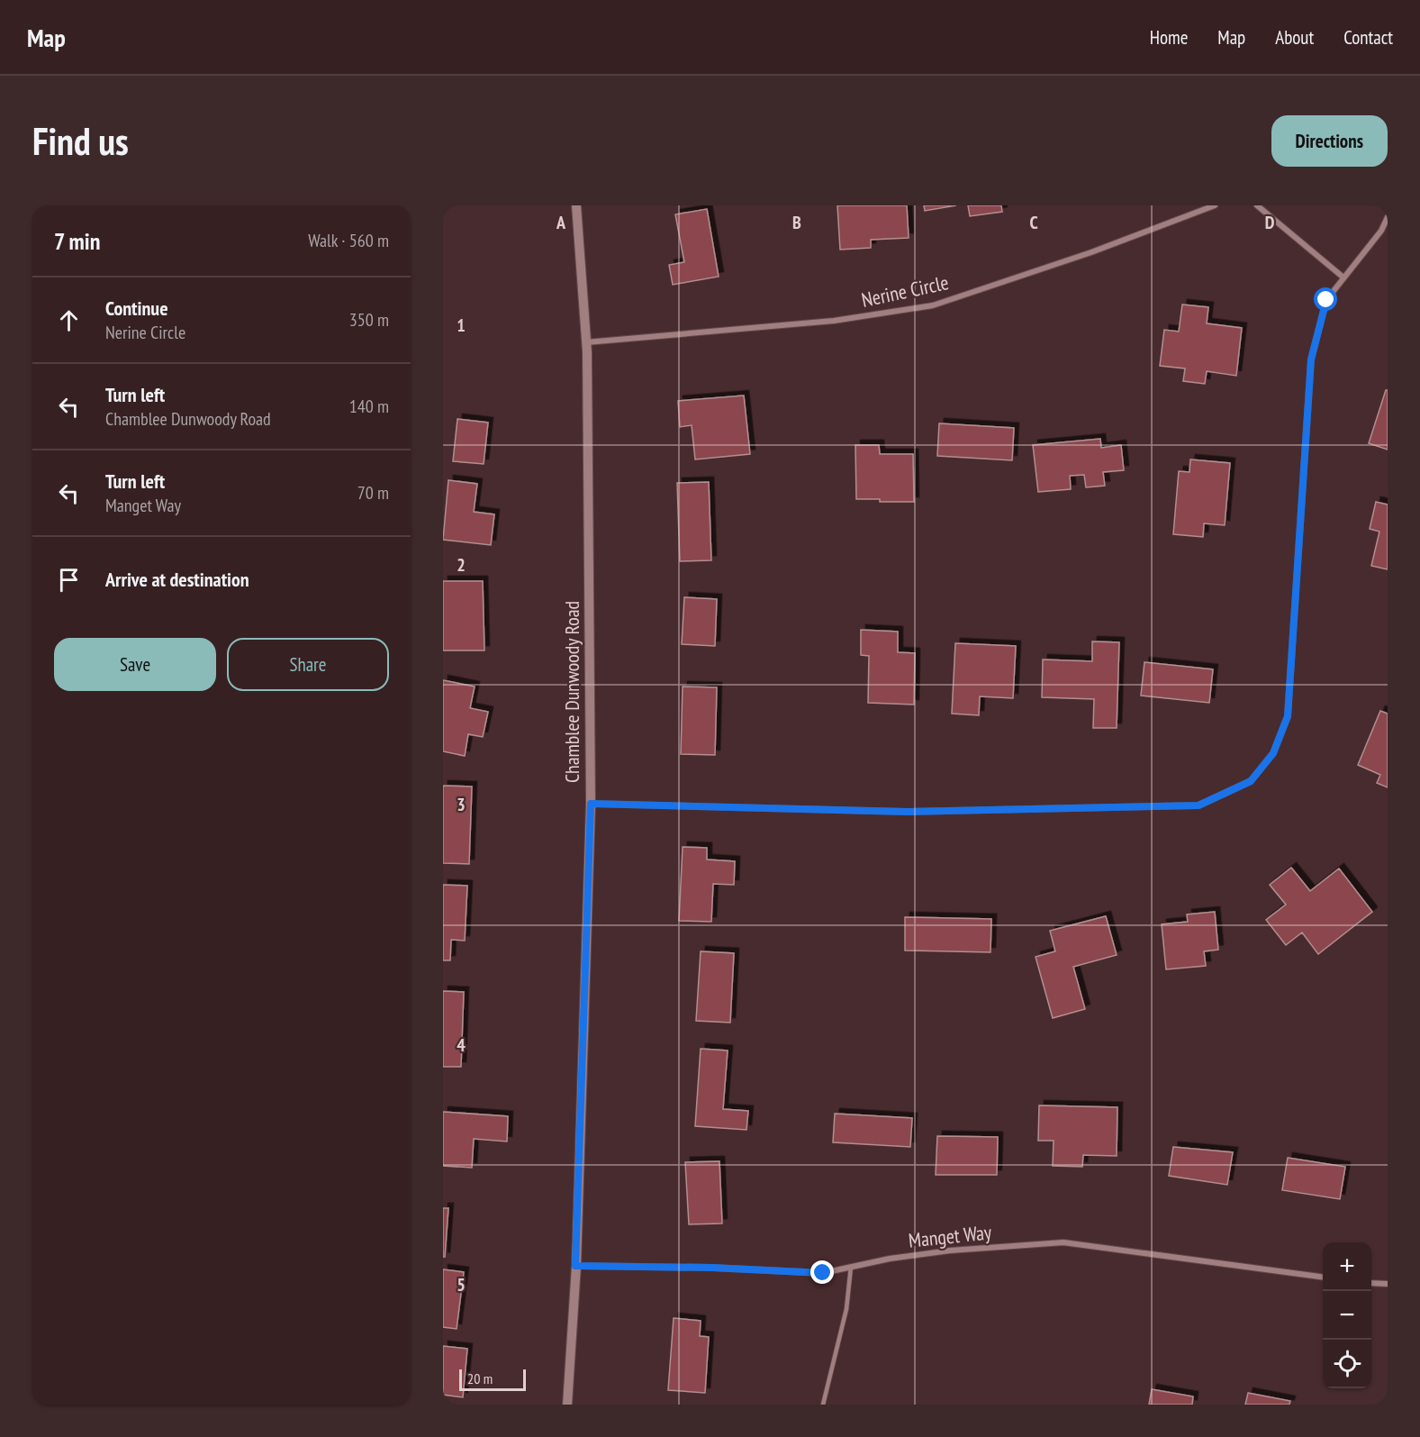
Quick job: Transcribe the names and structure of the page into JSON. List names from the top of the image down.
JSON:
{
  "streets": {
    "street": ["Nerine Circle", "Chamblee Dunwoody Road", "Manget Way"]
  },
  "crossings": [
    ["Nerine Circle", "Chamblee Dunwoody Road"],
    ["Chamblee Dunwoody Road", "Manget Way"]
  ],
  "scale_bar": "20 m",
  "page": {
    "header": "Map",
    "nav": [
      "Home",
      "Map",
      "About",
      "Contact"
    ],
    "buttons": [
      "Directions",
      ["Save", "Share"]
    ],
    "title": "Find us",
    "heading": ["7 min", "Walk · 560 m"],
    "list": [
      ["Continue", "Nerine Circle", "350 m"],
      ["Turn left", "Chamblee Dunwoody Road", "140 m"],
      ["Turn left", "Manget Way", "70 m"],
      "Arrive at destination"
    ],
    "map_buttons": ["+", "−"],
    "scale": "20 m"
  },
  "grid": {
    "columns": [
      "A",
      "B",
      "C",
      "D"
    ],
    "rows": [
      "1",
      "2",
      "3",
      "4",
      "5"
    ]
  }
}
